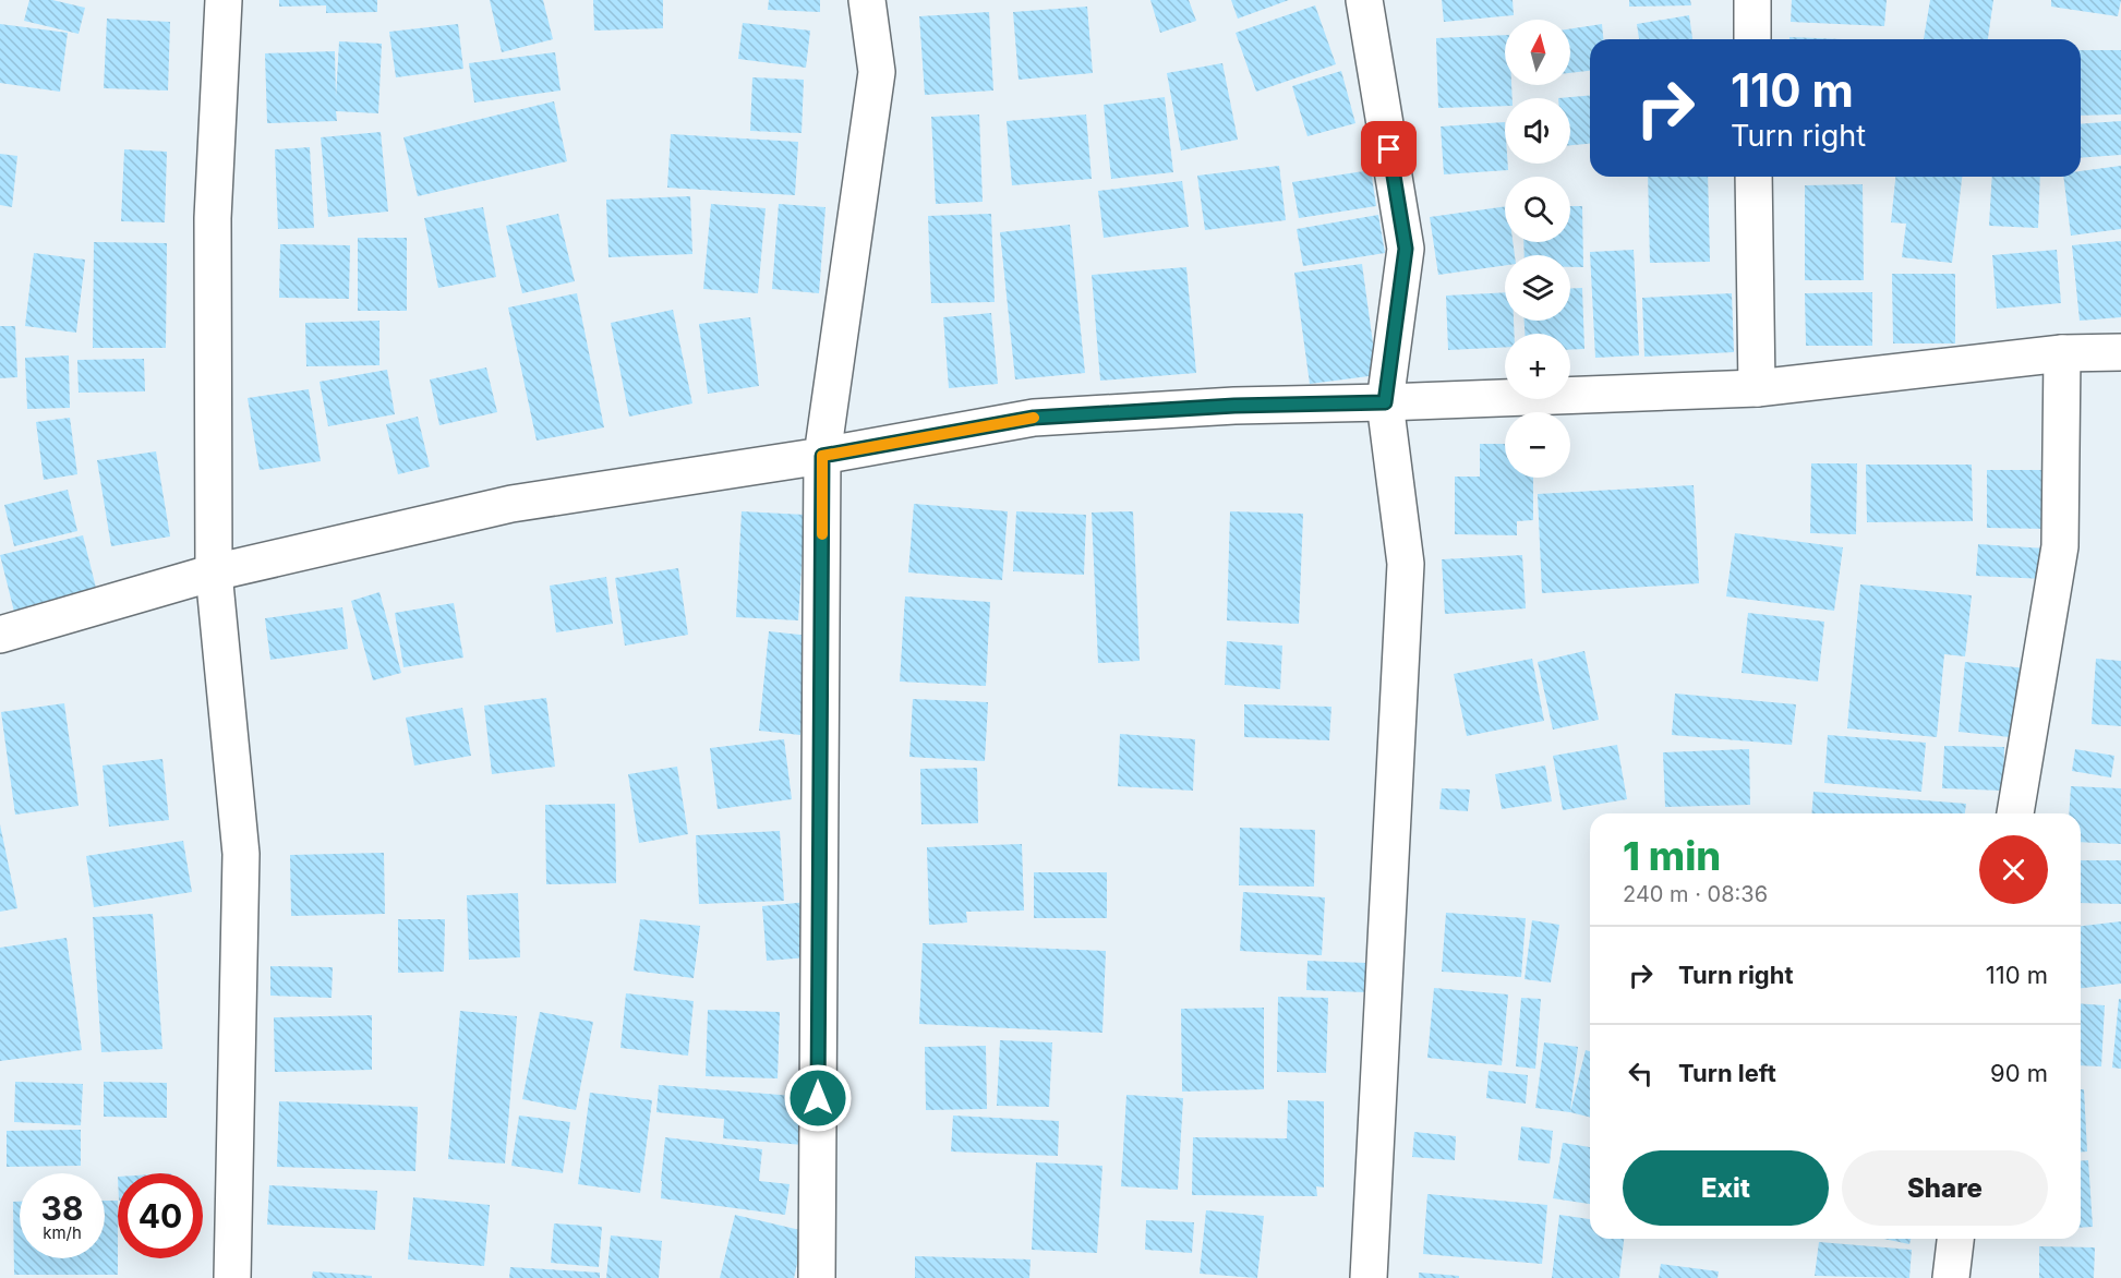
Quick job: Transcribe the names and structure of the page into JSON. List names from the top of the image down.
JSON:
{
  "north": "top",
  "page": {
    "map_buttons": ["+", "−"],
    "turn": ["110 m", "Turn right"],
    "heading": ["1 min", "240 m · 08:36"],
    "list": [
      {
        "name": "Turn right",
        "value": "110 m"
      },
      {
        "name": "Turn left",
        "value": "90 m"
      }
    ],
    "buttons": ["Exit", "Share"],
    "speed": "38 km/h",
    "limit": "40"
  }
}
